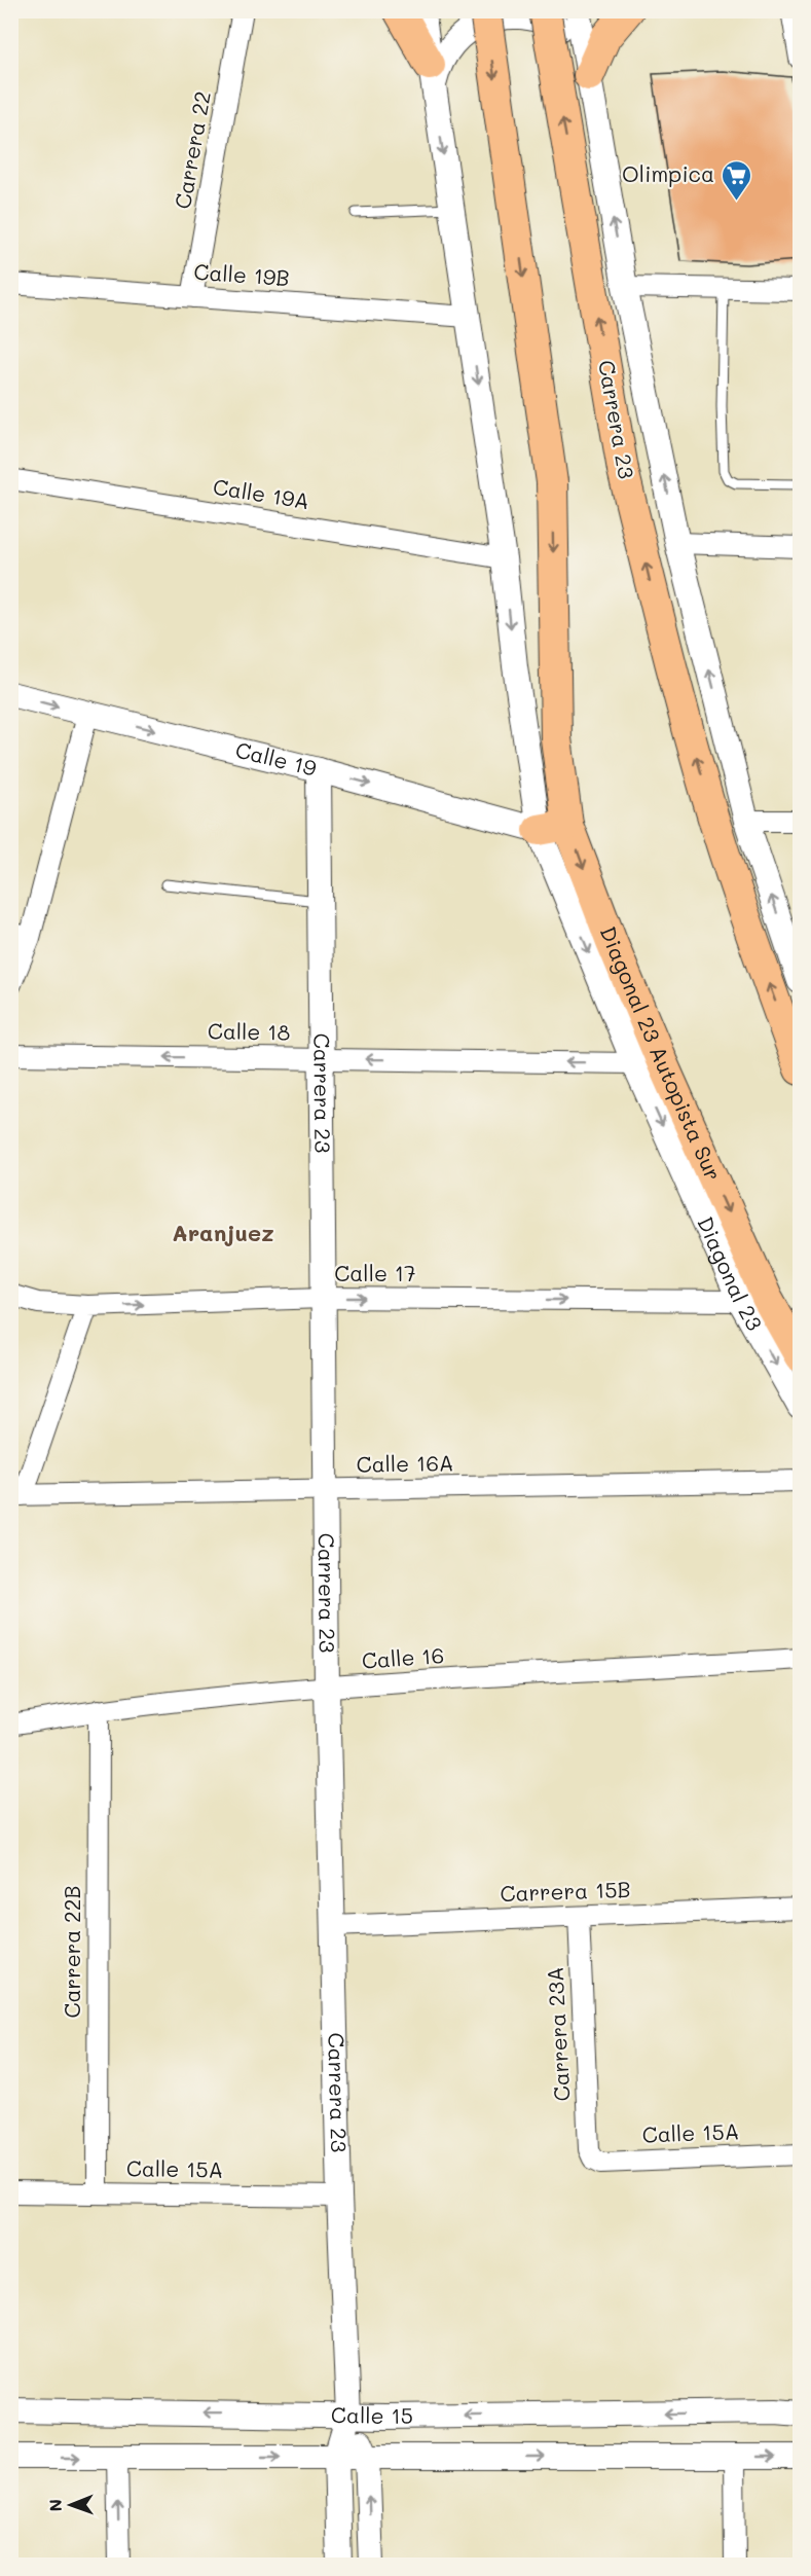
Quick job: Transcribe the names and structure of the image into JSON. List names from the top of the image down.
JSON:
{
  "streets": {
    "main road": ["Carrera 23", "Diagonal 23 Autopista Sur"],
    "street": [
      "Carrera 22",
      "Calle 19B",
      "Calle 19A",
      "Calle 19",
      "Calle 18",
      "Diagonal 23",
      "Calle 17",
      "Calle 16A",
      "Calle 16",
      "Carrera 15B",
      "Carrera 22B",
      "Carrera 23A",
      "Calle 15A",
      "Calle 15"
    ]
  },
  "crossings": [
    ["Carrera 22", "Calle 19B"],
    ["Carrera 23", "Calle 19"],
    ["Carrera 23", "Calle 18"],
    ["Carrera 23", "Calle 17"],
    ["Carrera 23", "Calle 16A"],
    ["Carrera 23", "Calle 16"],
    ["Carrera 23", "Carrera 15B"],
    ["Carrera 23", "Calle 15A"],
    ["Carrera 23", "Calle 15"],
    ["Calle 19", "Diagonal 23 Autopista Sur"],
    ["Calle 19", "Diagonal 23"],
    ["Calle 18", "Diagonal 23"],
    ["Diagonal 23 Autopista Sur", "Diagonal 23"],
    ["Diagonal 23", "Calle 17"],
    ["Calle 16", "Carrera 22B"],
    ["Carrera 15B", "Carrera 23A"],
    ["Carrera 22B", "Calle 15A"],
    ["Carrera 23A", "Calle 15A"]
  ],
  "one_way": [
    "Carrera 23",
    "Calle 19",
    "Calle 18",
    "Diagonal 23 Autopista Sur",
    "Diagonal 23",
    "Calle 17"
  ],
  "districts": ["Aranjuez"],
  "places": {
    "supermarket": ["Olimpica"]
  },
  "north": "left"
}
